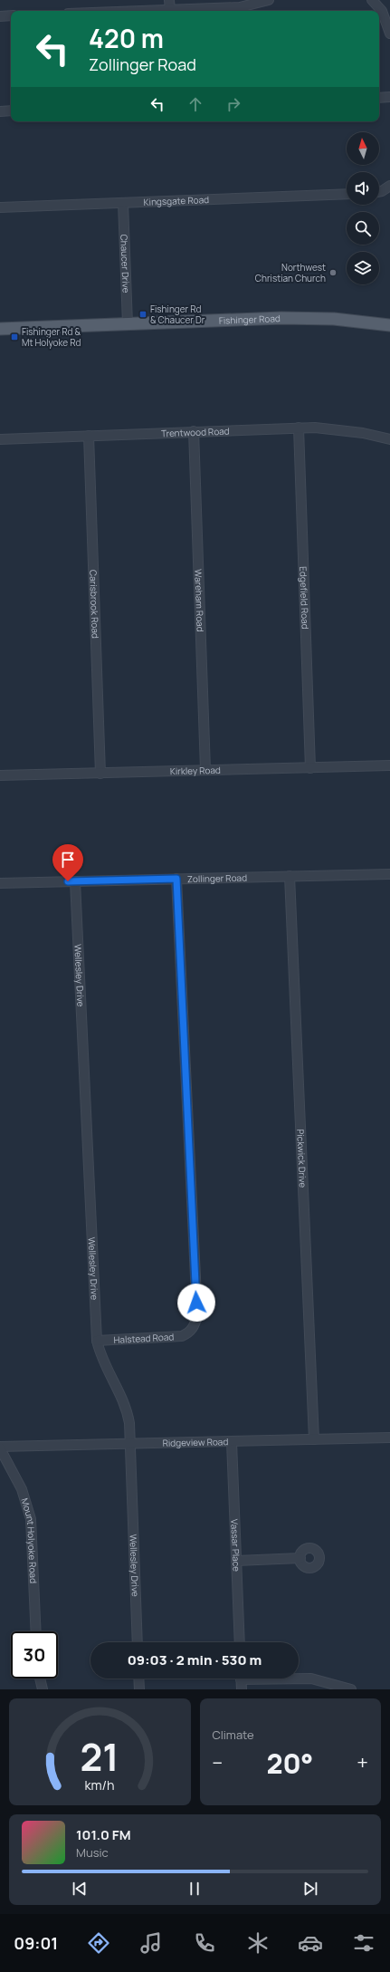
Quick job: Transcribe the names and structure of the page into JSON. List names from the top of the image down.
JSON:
{
  "streets": {
    "main road": ["Fishinger Road"],
    "street": [
      "Kingsgate Road",
      "Chaucer Drive",
      "Trentwood Road",
      "Edgefield Road",
      "Wareham Road",
      "Carisbrook Road",
      "Kirkley Road",
      "Zollinger Road",
      "Wellesley Drive",
      "Pickwick Drive",
      "Halstead Road",
      "Ridgeview Road",
      "Mount Holyoke Road",
      "Vassar Place"
    ]
  },
  "crossings": [
    ["Kingsgate Road", "Chaucer Drive"],
    ["Chaucer Drive", "Fishinger Road"],
    ["Trentwood Road", "Edgefield Road"],
    ["Trentwood Road", "Wareham Road"],
    ["Trentwood Road", "Carisbrook Road"],
    ["Edgefield Road", "Kirkley Road"],
    ["Wareham Road", "Kirkley Road"],
    ["Carisbrook Road", "Kirkley Road"],
    ["Zollinger Road", "Wellesley Drive"],
    ["Zollinger Road", "Pickwick Drive"],
    ["Zollinger Road", "Halstead Road"],
    ["Wellesley Drive", "Halstead Road"],
    ["Wellesley Drive", "Ridgeview Road"],
    ["Pickwick Drive", "Ridgeview Road"],
    ["Ridgeview Road", "Mount Holyoke Road"],
    ["Ridgeview Road", "Vassar Place"]
  ],
  "places": {
    "other": ["Northwest Christian Church"],
    "transit": ["Fishinger Rd & Chaucer Dr", "Fishinger Rd & Mt Holyoke Rd"]
  },
  "north": "top",
  "page": {
    "turn": ["420 m", "Zollinger Road"],
    "limit": "30",
    "trip": "09:03 · 2 min · 530 m",
    "tile": "Climate",
    "heat": ["−", "20°", "+"],
    "song": ["101.0 FM", "Music"],
    "tabs": "09:01",
    "gauge": ["21", "km/h"]
  }
}
